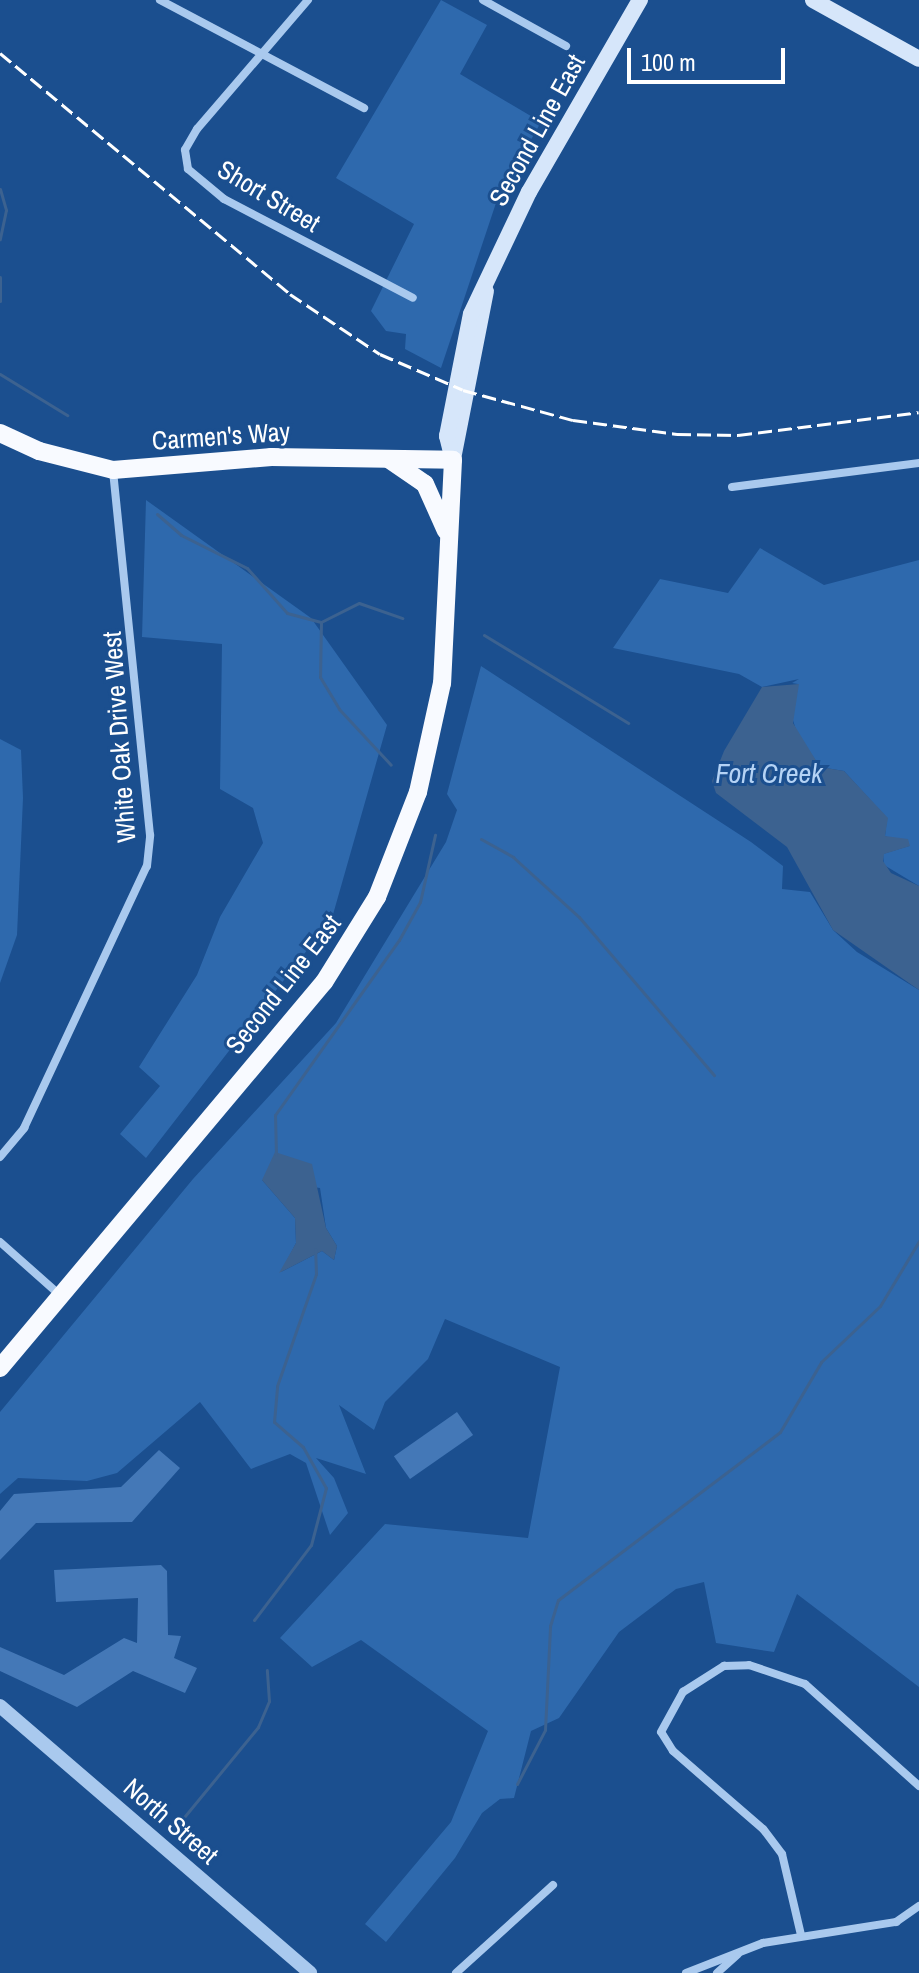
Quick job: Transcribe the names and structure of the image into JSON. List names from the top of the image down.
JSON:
{
  "streets": {
    "highway": ["Second Line East", "Carmen's Way"],
    "street": ["Short Street", "White Oak Drive West", "North Street"]
  },
  "crossings": [
    ["Second Line East", "Carmen's Way"],
    ["Carmen's Way", "White Oak Drive West"]
  ],
  "water": ["Fort Creek"],
  "scale_bar": "100 m"
}
